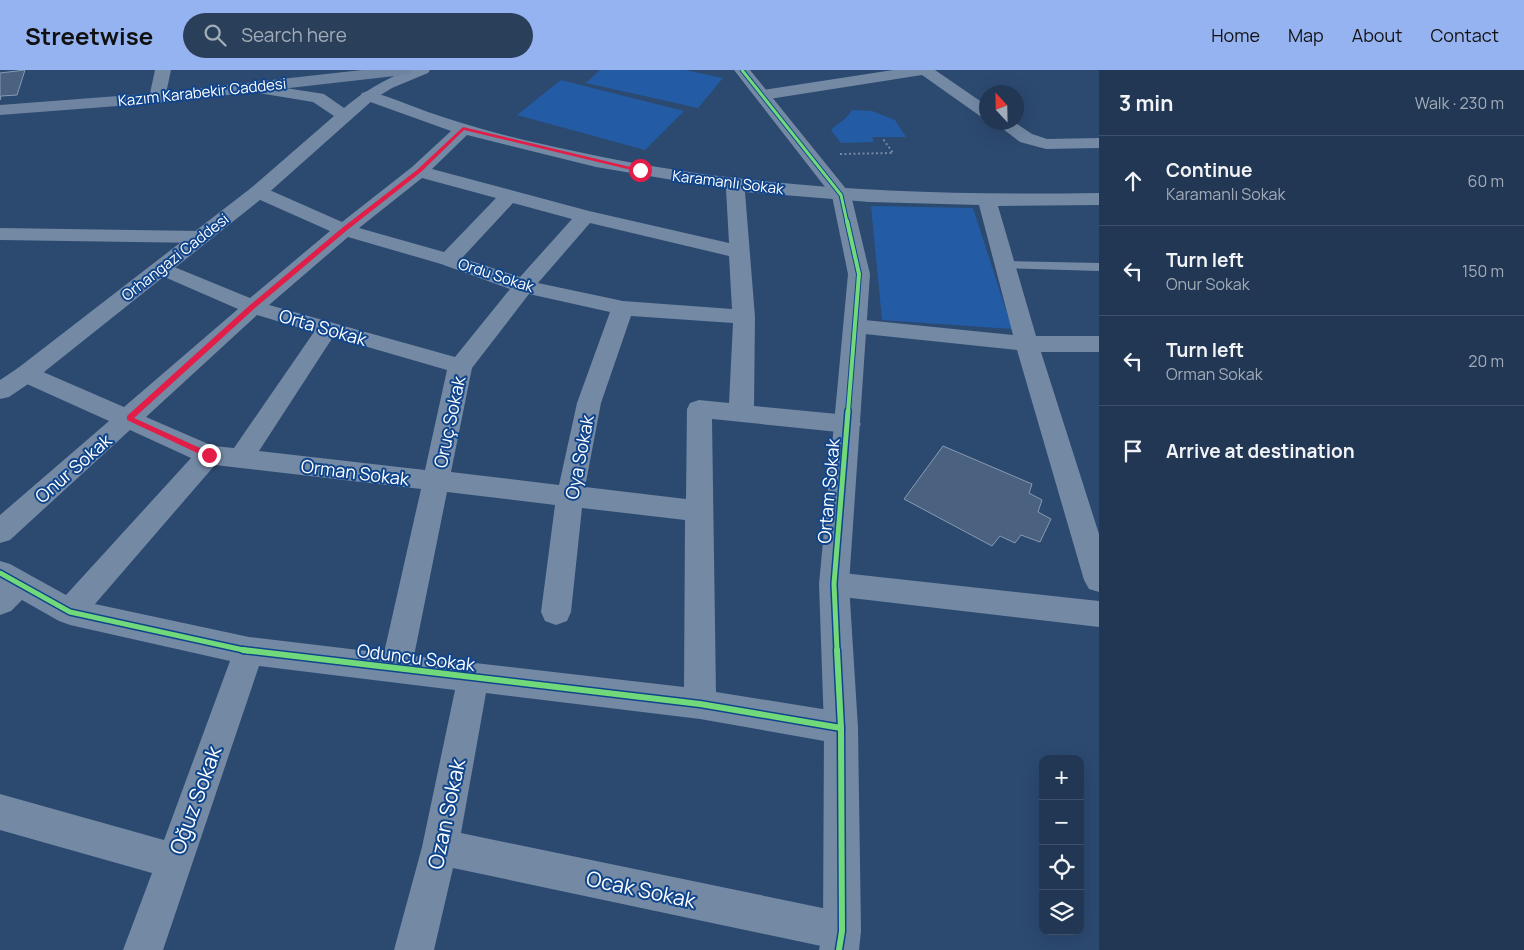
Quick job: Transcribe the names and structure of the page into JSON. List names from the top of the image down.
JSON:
{
  "streets": {
    "main road": ["Kazım Karabekir Caddesi"],
    "street": [
      "Karamanlı Sokak",
      "Orhangazi Caddesi",
      "Ordu Sokak",
      "Orta Sokak",
      "Oruç Sokak",
      "Oya Sokak",
      "Onur Sokak",
      "Orman Sokak",
      "Ortam Sokak",
      "Oduncu Sokak",
      "Oğuz Sokak",
      "Ozan Sokak",
      "Ocak Sokak"
    ]
  },
  "crossings": [
    ["Karamanlı Sokak", "Orhangazi Caddesi"],
    ["Karamanlı Sokak", "Onur Sokak"],
    ["Karamanlı Sokak", "Ortam Sokak"],
    ["Orhangazi Caddesi", "Ordu Sokak"],
    ["Orhangazi Caddesi", "Orta Sokak"],
    ["Orhangazi Caddesi", "Orman Sokak"],
    ["Ordu Sokak", "Oruç Sokak"],
    ["Ordu Sokak", "Oya Sokak"],
    ["Ordu Sokak", "Onur Sokak"],
    ["Orta Sokak", "Oruç Sokak"],
    ["Orta Sokak", "Onur Sokak"],
    ["Oruç Sokak", "Orman Sokak"],
    ["Oruç Sokak", "Oduncu Sokak"],
    ["Oya Sokak", "Orman Sokak"],
    ["Onur Sokak", "Orman Sokak"],
    ["Ortam Sokak", "Oduncu Sokak"],
    ["Ortam Sokak", "Ocak Sokak"],
    ["Oduncu Sokak", "Oğuz Sokak"],
    ["Oduncu Sokak", "Ozan Sokak"],
    ["Ozan Sokak", "Ocak Sokak"]
  ],
  "north": "top",
  "page": {
    "header": "Streetwise",
    "search": "Search here",
    "nav": [
      "Home",
      "Map",
      "About",
      "Contact"
    ],
    "heading": ["3 min", "Walk · 230 m"],
    "list": [
      ["Continue", "Karamanlı Sokak", "60 m"],
      ["Turn left", "Onur Sokak", "150 m"],
      ["Turn left", "Orman Sokak", "20 m"],
      "Arrive at destination"
    ],
    "map_buttons": ["+", "−"]
  }
}
